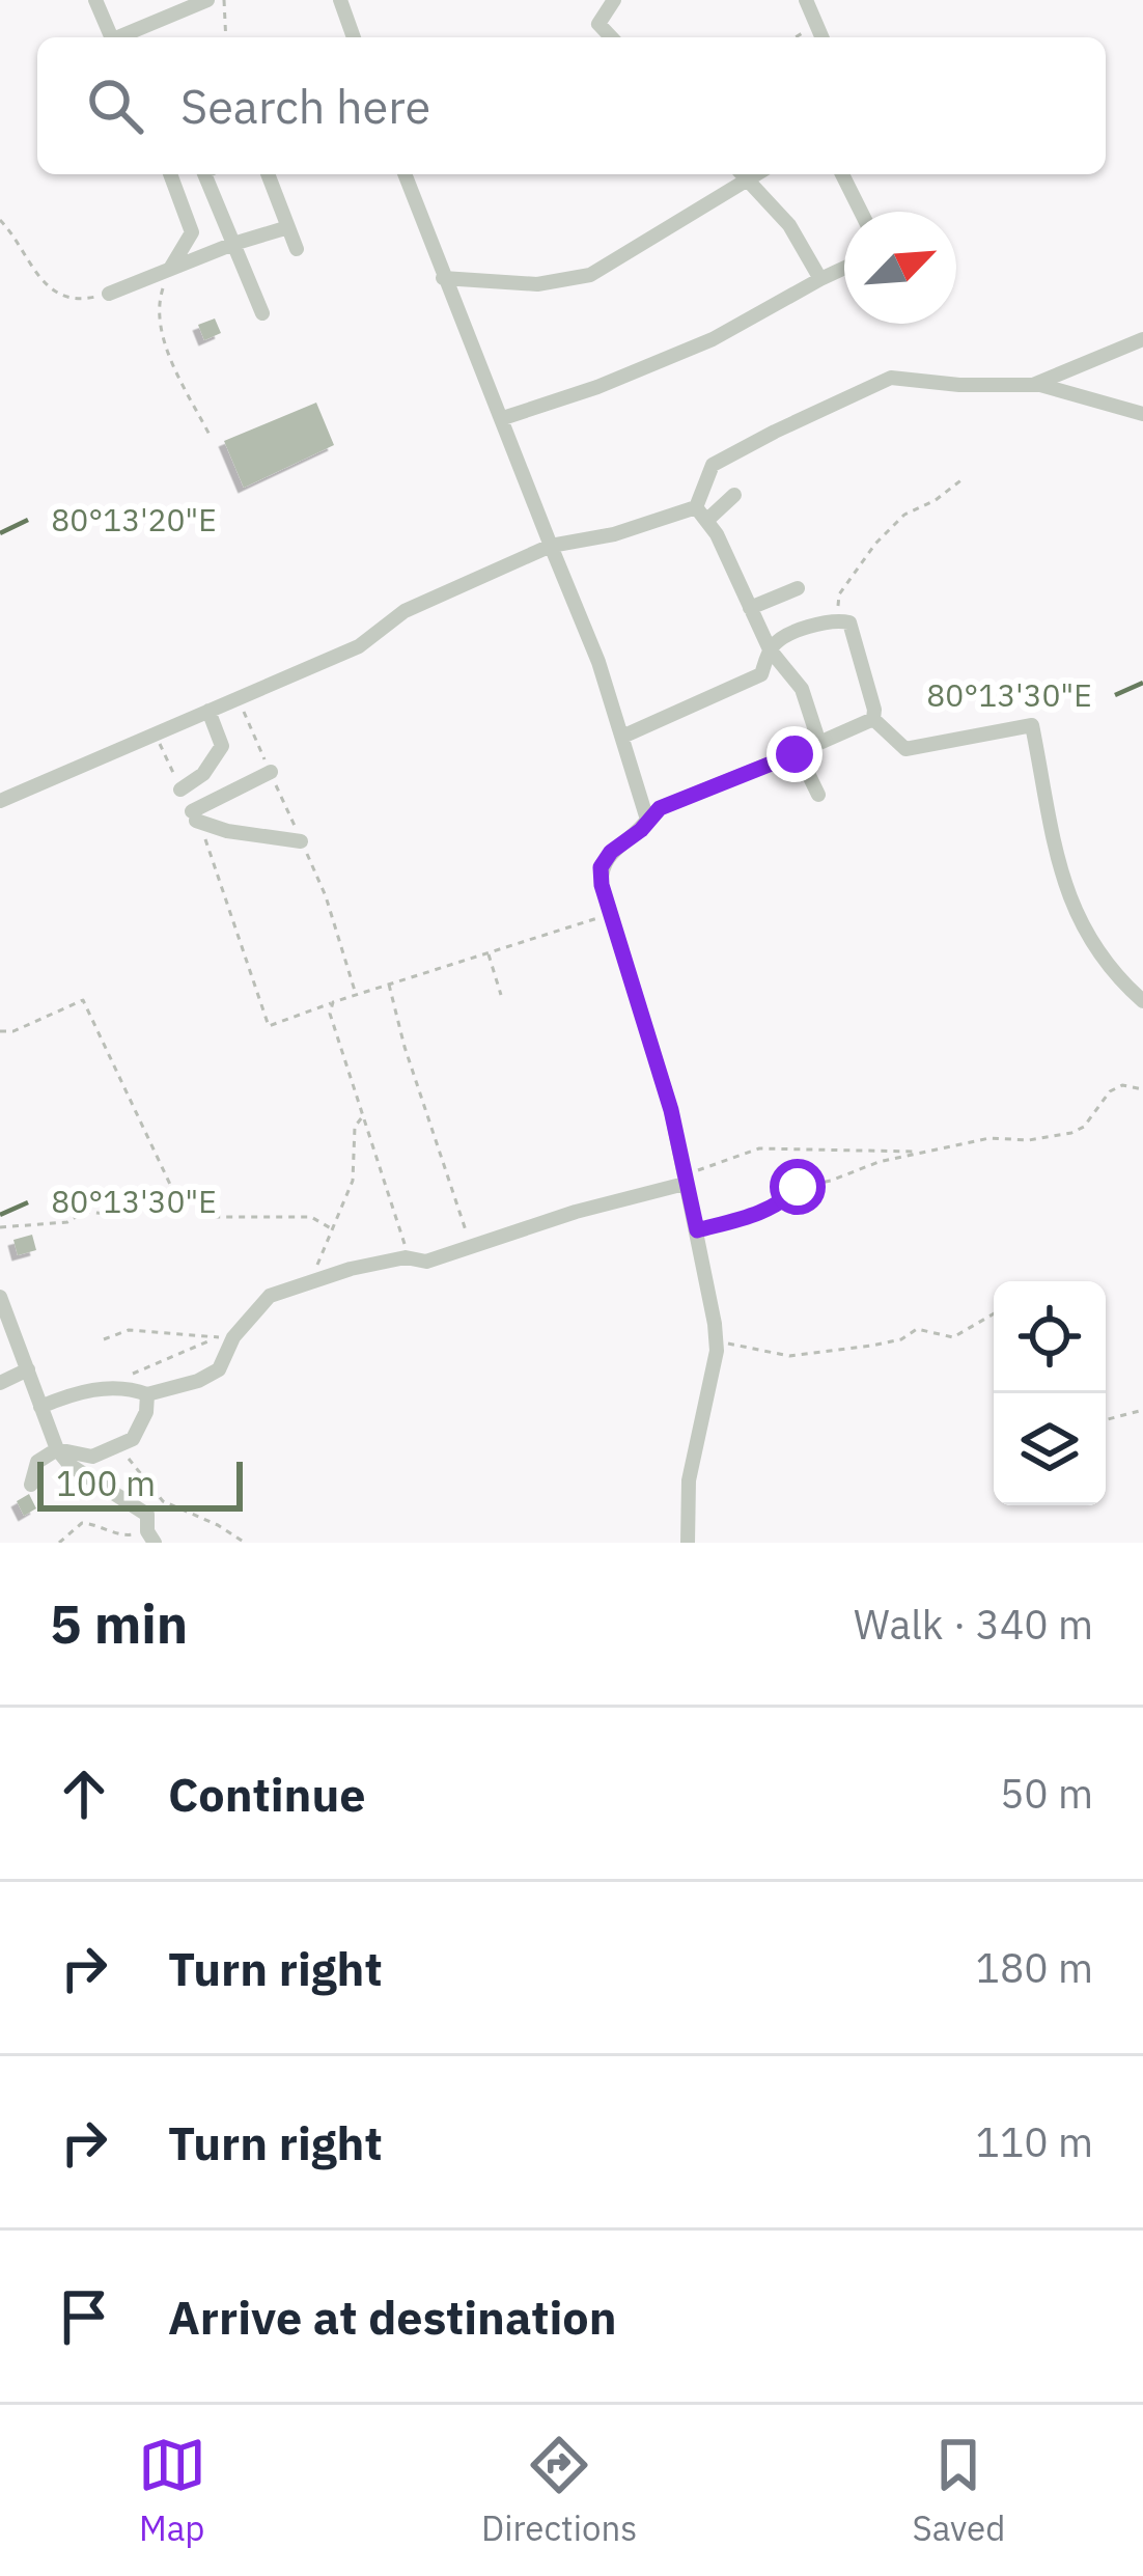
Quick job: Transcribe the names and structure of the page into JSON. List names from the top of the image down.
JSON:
{
  "scale_bar": "100 m",
  "north": "top right",
  "page": {
    "search": "Search here",
    "scale": "100 m",
    "heading": ["5 min", "Walk · 340 m"],
    "list": [
      ["Continue", "50 m"],
      ["Turn right", "180 m"],
      ["Turn right", "110 m"],
      "Arrive at destination"
    ],
    "nav": ["Map", "Directions", "Saved"]
  },
  "coordinates": ["80°13'20\"E", "80°13'30\"E"]
}
